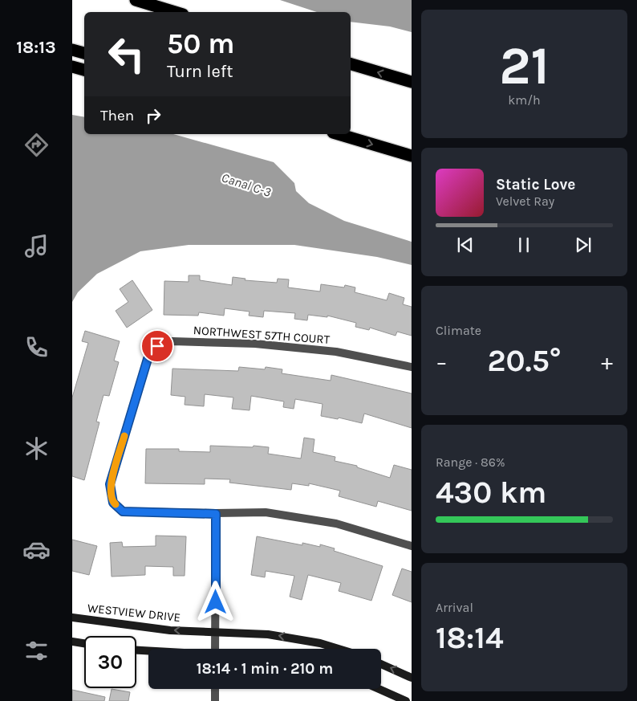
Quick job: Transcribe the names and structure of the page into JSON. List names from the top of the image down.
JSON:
{
  "streets": {
    "street": ["NORTHWEST 57TH COURT", "WESTVIEW DRIVE"]
  },
  "one_way": ["WESTVIEW DRIVE"],
  "water": ["Canal C-3"],
  "page": {
    "tabs": "18:13",
    "tile": [
      ["21", "km/h"],
      "Climate",
      ["Range · 86%", "430 km"],
      ["Arrival", "18:14"]
    ],
    "turn": ["50 m", "Turn left"],
    "then": "Then",
    "song": ["Static Love", "Velvet Ray"],
    "heat": ["−", "20.5°", "+"],
    "limit": "30",
    "trip": "18:14 · 1 min · 210 m"
  }
}
